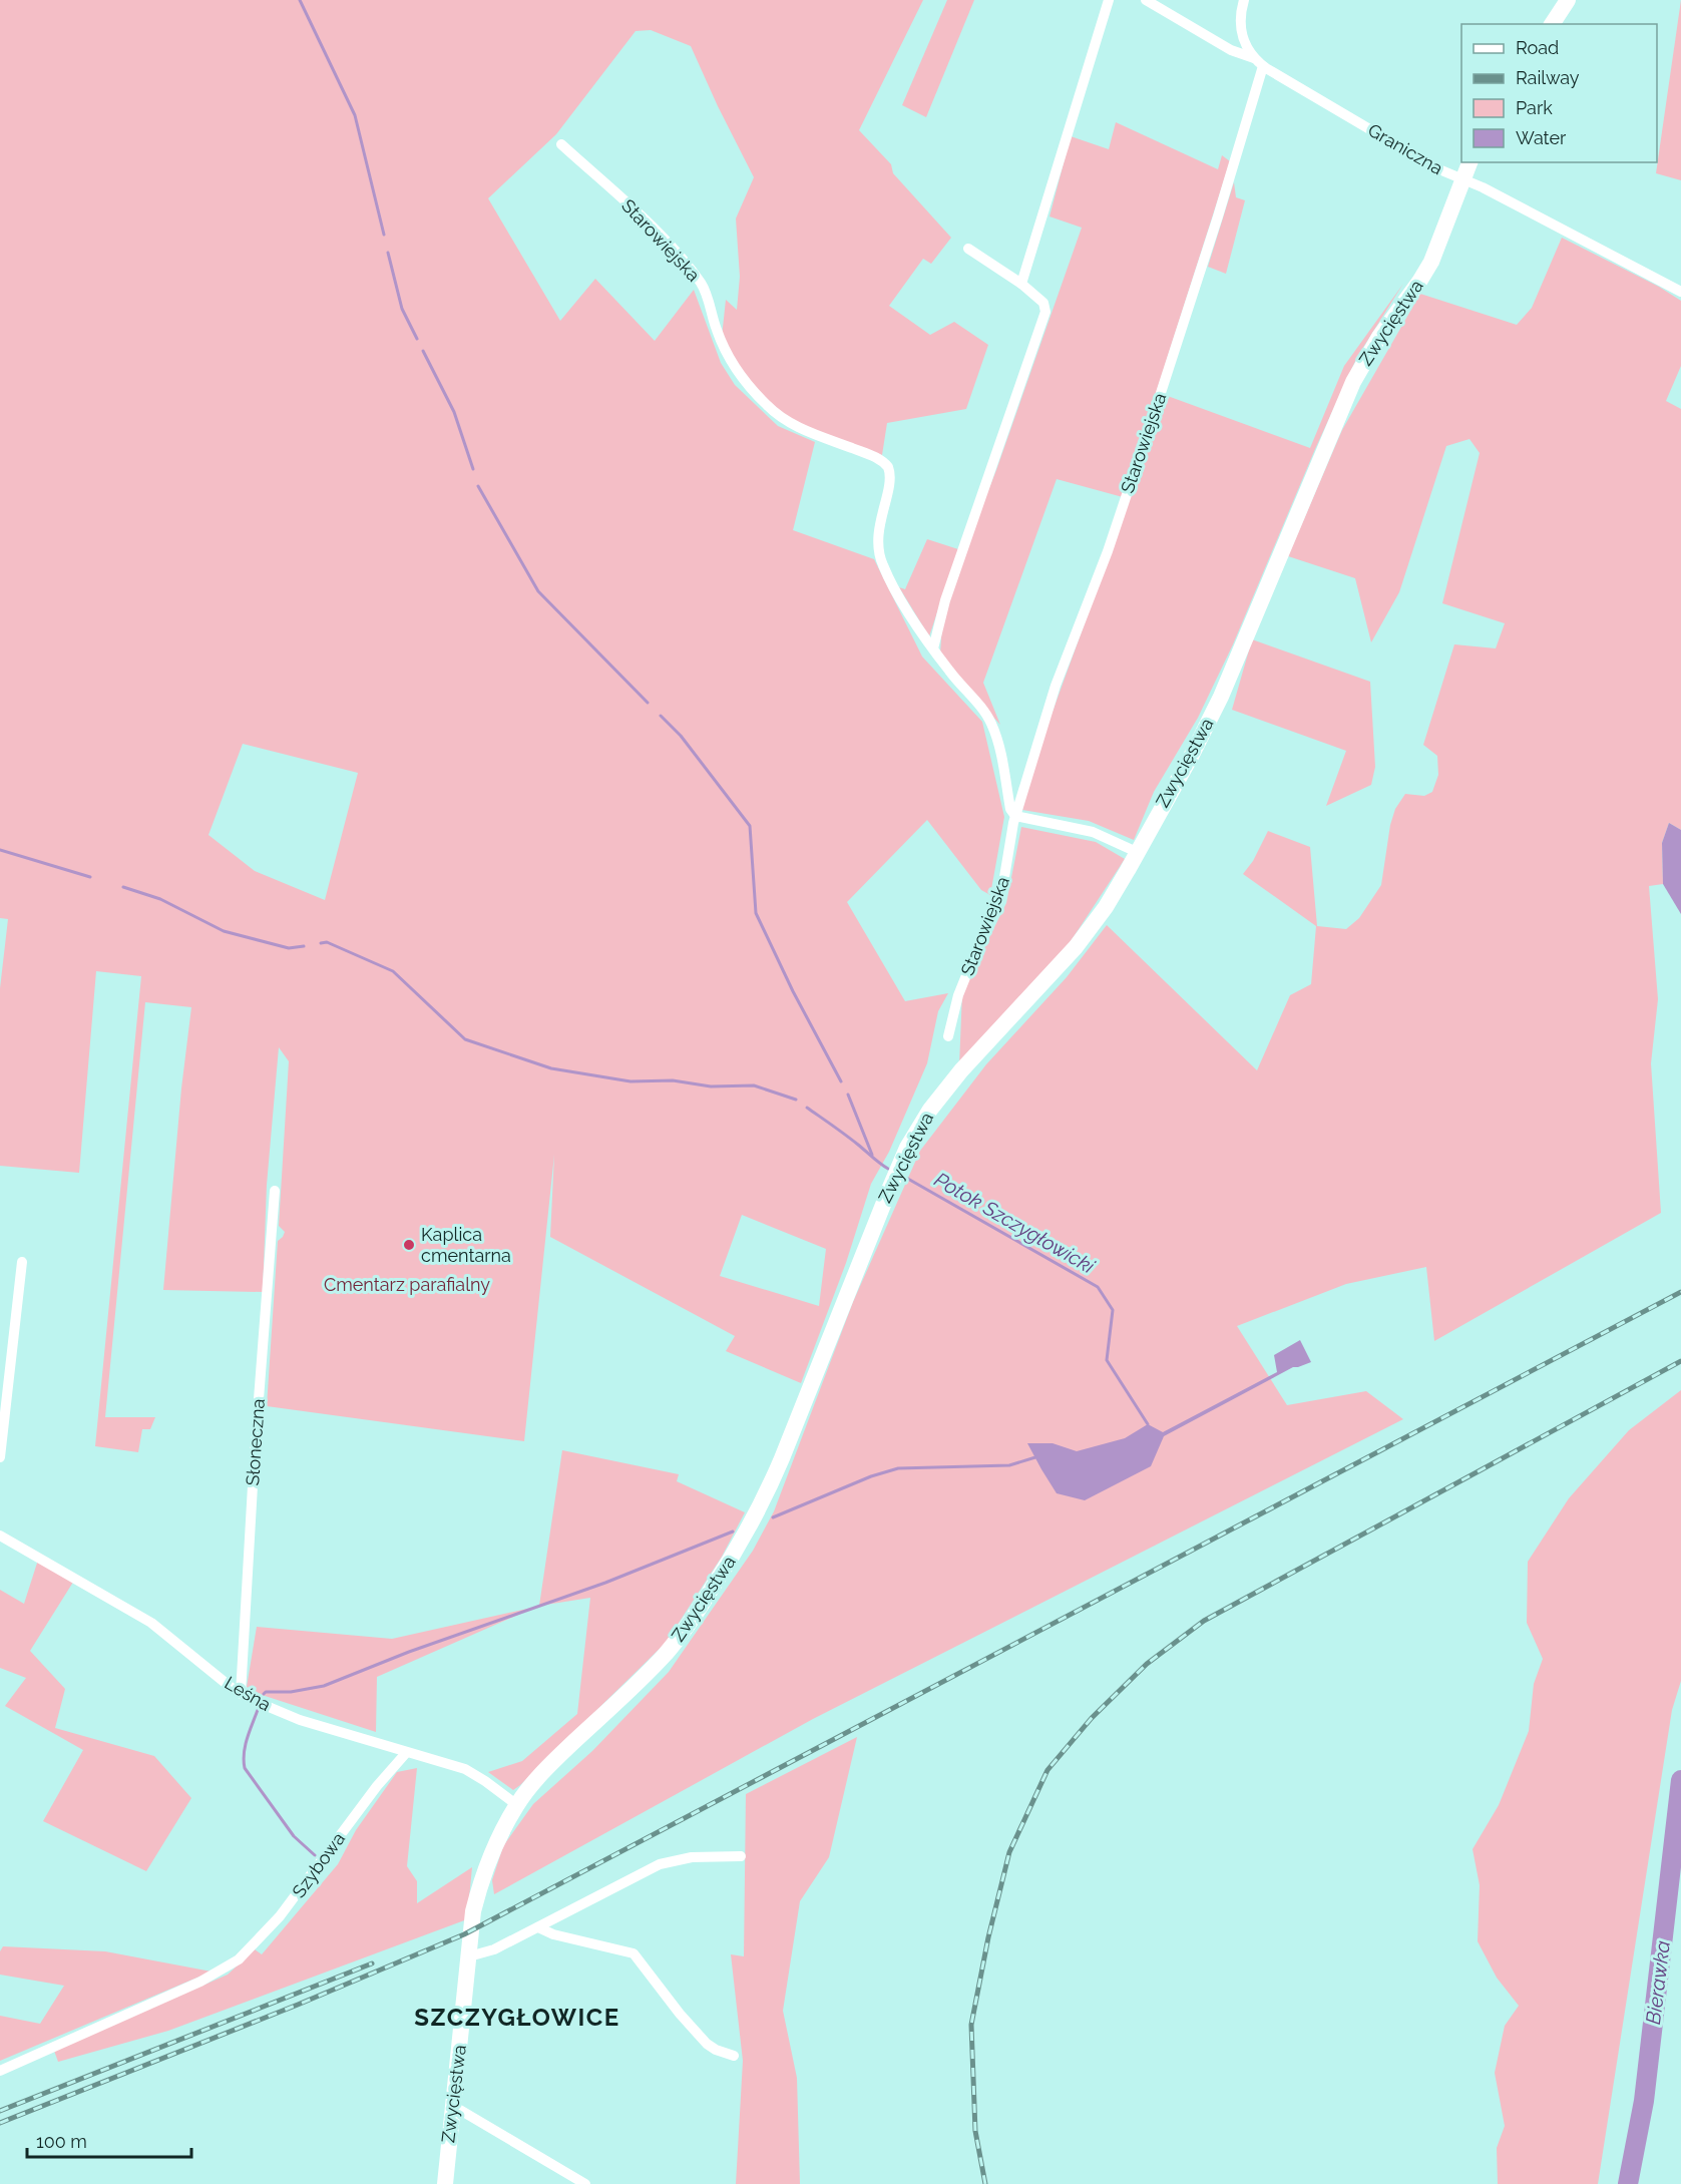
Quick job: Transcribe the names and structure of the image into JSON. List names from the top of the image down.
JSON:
{
  "streets": {
    "main road": ["Zwycięstwa"],
    "street": [
      "Graniczna",
      "Starowiejska",
      "Słoneczna",
      "Leśna",
      "Szybowa"
    ]
  },
  "crossings": [
    ["Graniczna", "Starowiejska"],
    ["Graniczna", "Zwycięstwa"],
    ["Zwycięstwa", "Leśna"],
    ["Słoneczna", "Leśna"],
    ["Leśna", "Szybowa"]
  ],
  "districts": ["SZCZYGŁOWICE"],
  "water": ["Potok Szczygłowicki", "Bierawka"],
  "parks": ["Cmentarz parafialny"],
  "places": ["Kaplica cmentarna"],
  "legend": [
    "Road",
    "Railway",
    "Park",
    "Water"
  ],
  "scale_bar": "100 m"
}
